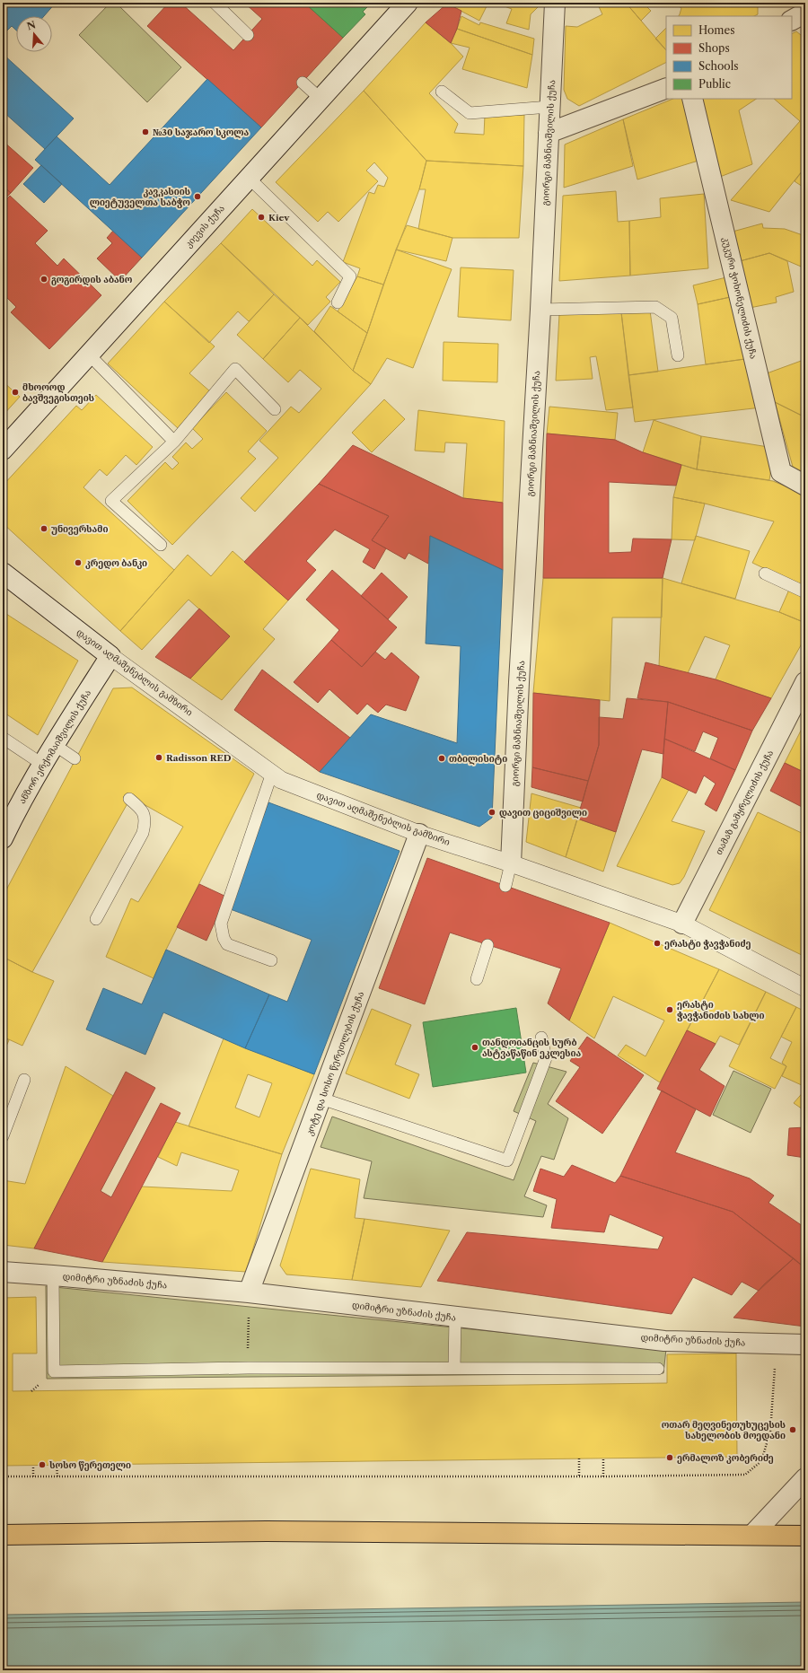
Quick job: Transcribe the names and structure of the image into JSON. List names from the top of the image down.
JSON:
{
  "streets": {
    "street": [
      "გიორგი მაზნიაშვილის ქუჩა",
      "კიევის ქუჩა",
      "კუკური ჭოხონელიძის ქუჩა",
      "დავით აღმაშენებლის გამზირი",
      "ანზორ ერქომაიშვილის ქუჩა",
      "თამაზ გამყრელიძის ქუჩა",
      "კოტე და სოსო წერეთლების ქუჩა",
      "დიმიტრი უზნაძის ქუჩა"
    ]
  },
  "crossings": [
    ["გიორგი მაზნიაშვილის ქუჩა", "დავით აღმაშენებლის გამზირი"],
    ["დავით აღმაშენებლის გამზირი", "ანზორ ერქომაიშვილის ქუჩა"],
    ["დავით აღმაშენებლის გამზირი", "თამაზ გამყრელიძის ქუჩა"],
    ["დავით აღმაშენებლის გამზირი", "კოტე და სოსო წერეთლების ქუჩა"],
    ["კოტე და სოსო წერეთლების ქუჩა", "დიმიტრი უზნაძის ქუჩა"]
  ],
  "places": [
    "№30 საჯარო სკოლა",
    "კავკასიის ლიეტუველთა საბჭო",
    "Kiev",
    "გოგირდის აბანო",
    "მხოოოდ ბავშვეგისთეის",
    "უნივერსამი",
    "კრედო ბანკი",
    "Radisson RED",
    "თბილისიტი",
    "დავით ციციშვილი",
    "ერასტი ჭავჭანიძე",
    "ერასტი ჭავჭანიძის სახლი",
    "თანდოიანცის სურბ ასტვაწაწინ ეკლესია",
    "ოთარ მეღვინეთუხუცესის სახელობის მოედანი",
    "ერმალოზ კობერიძე",
    "სოსო წერეთელი"
  ],
  "legend": [
    "Homes",
    "Shops",
    "Schools",
    "Public"
  ],
  "north": "top"
}
